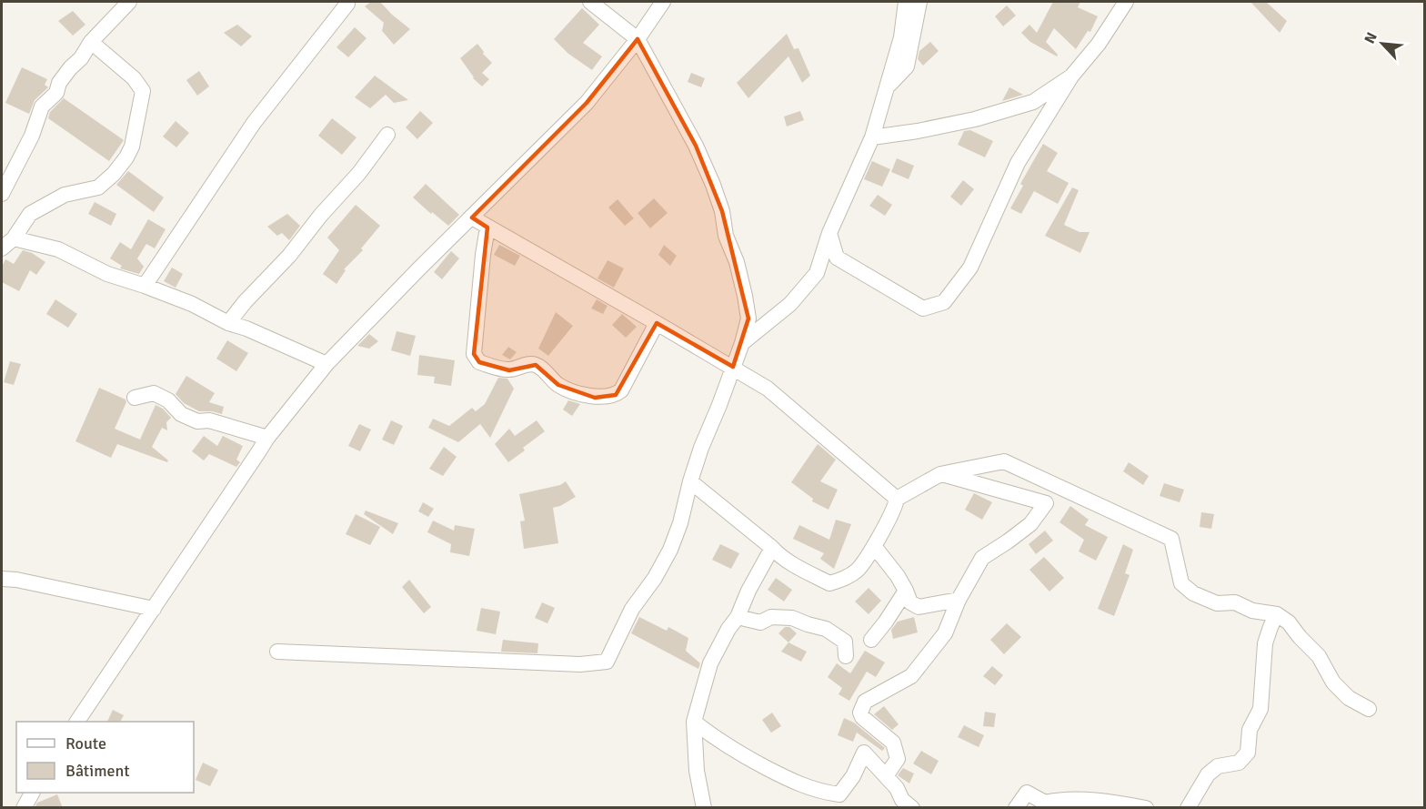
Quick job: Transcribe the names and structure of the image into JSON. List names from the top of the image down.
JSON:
{
  "legend": ["Route", "Bâtiment"],
  "north": "top left"
}
